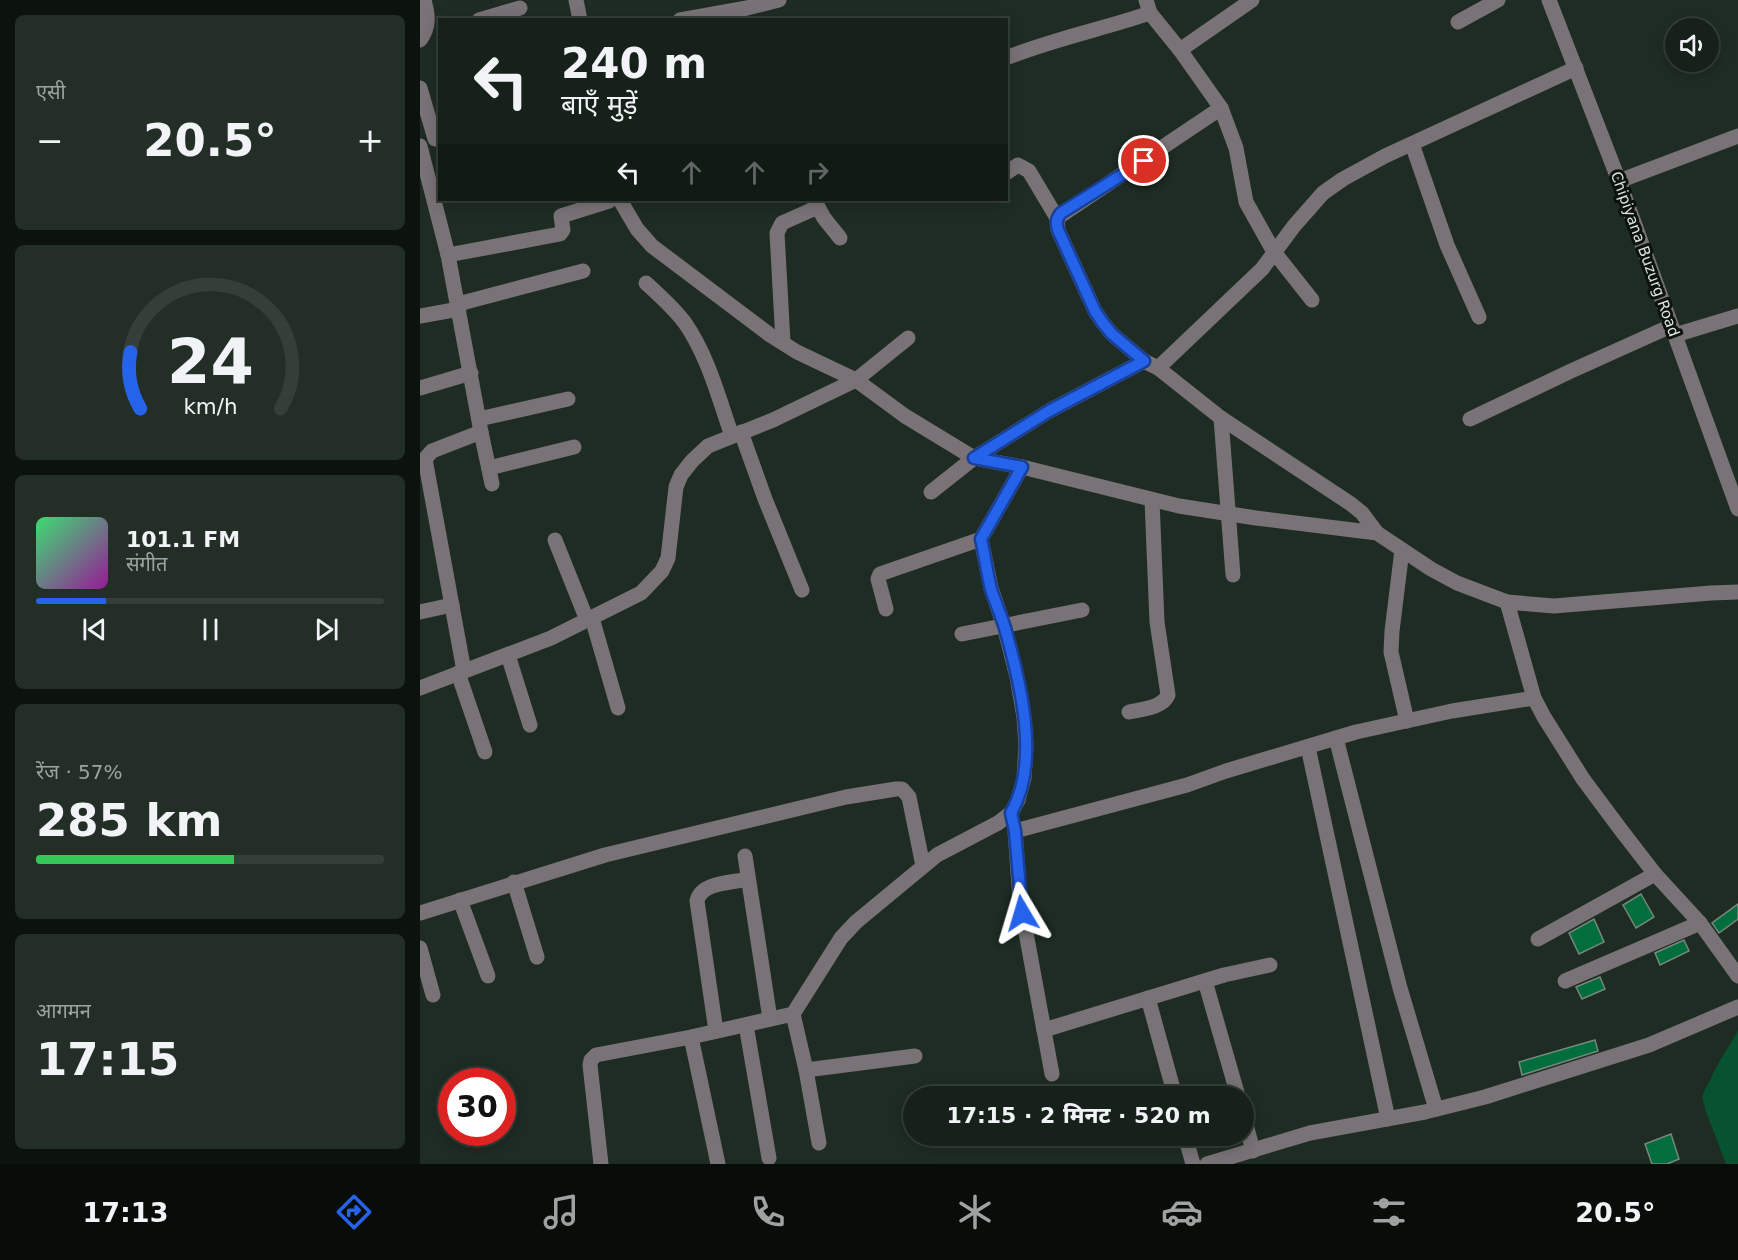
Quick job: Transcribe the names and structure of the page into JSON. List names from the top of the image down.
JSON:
{
  "streets": {
    "street": ["Chipiyana Buzurg Road"]
  },
  "page": {
    "tile": [
      "एसी",
      ["रेंज · 57%", "285 km"],
      ["आगमन", "17:15"]
    ],
    "turn": ["240 m", "बाएँ मुड़ें"],
    "heat": ["−", "20.5°", "+"],
    "song": ["101.1 FM", "संगीत"],
    "limit": "30",
    "trip": "17:15 · 2 मिनट · 520 m",
    "tabs": ["17:13", "20.5°"],
    "gauge": ["24", "km/h"]
  }
}
